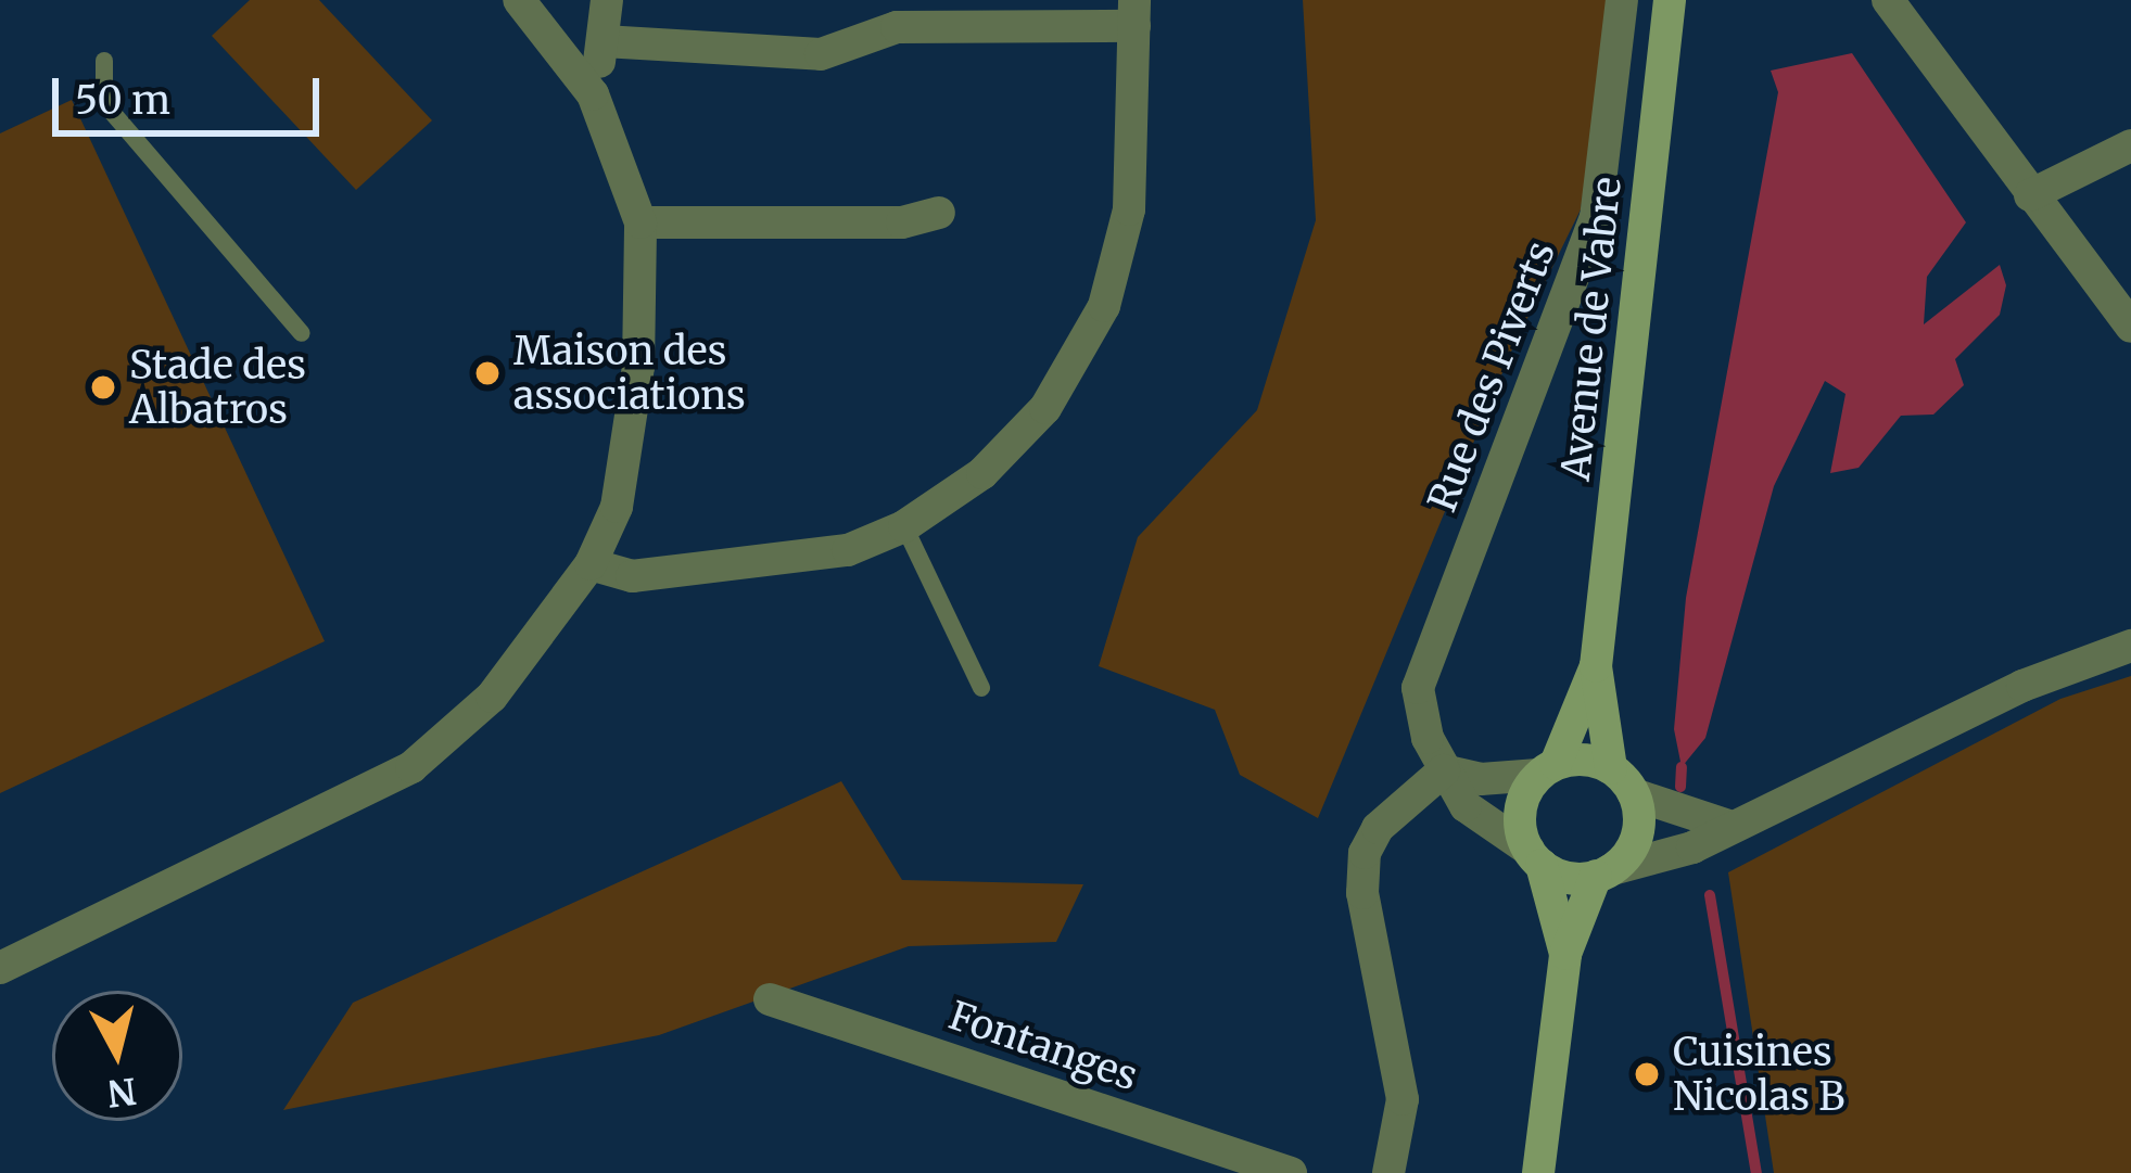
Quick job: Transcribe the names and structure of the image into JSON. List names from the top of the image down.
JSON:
{
  "streets": {
    "main road": ["Avenue de Vabre"],
    "street": ["Rue des Piverts", "Fontanges"]
  },
  "crossings": [
    ["Avenue de Vabre", "Rue des Piverts"]
  ],
  "places": ["Maison des associations", "Stade des Albatros", "Cuisines Nicolas B"],
  "scale_bar": "50 m",
  "north": "bottom"
}
